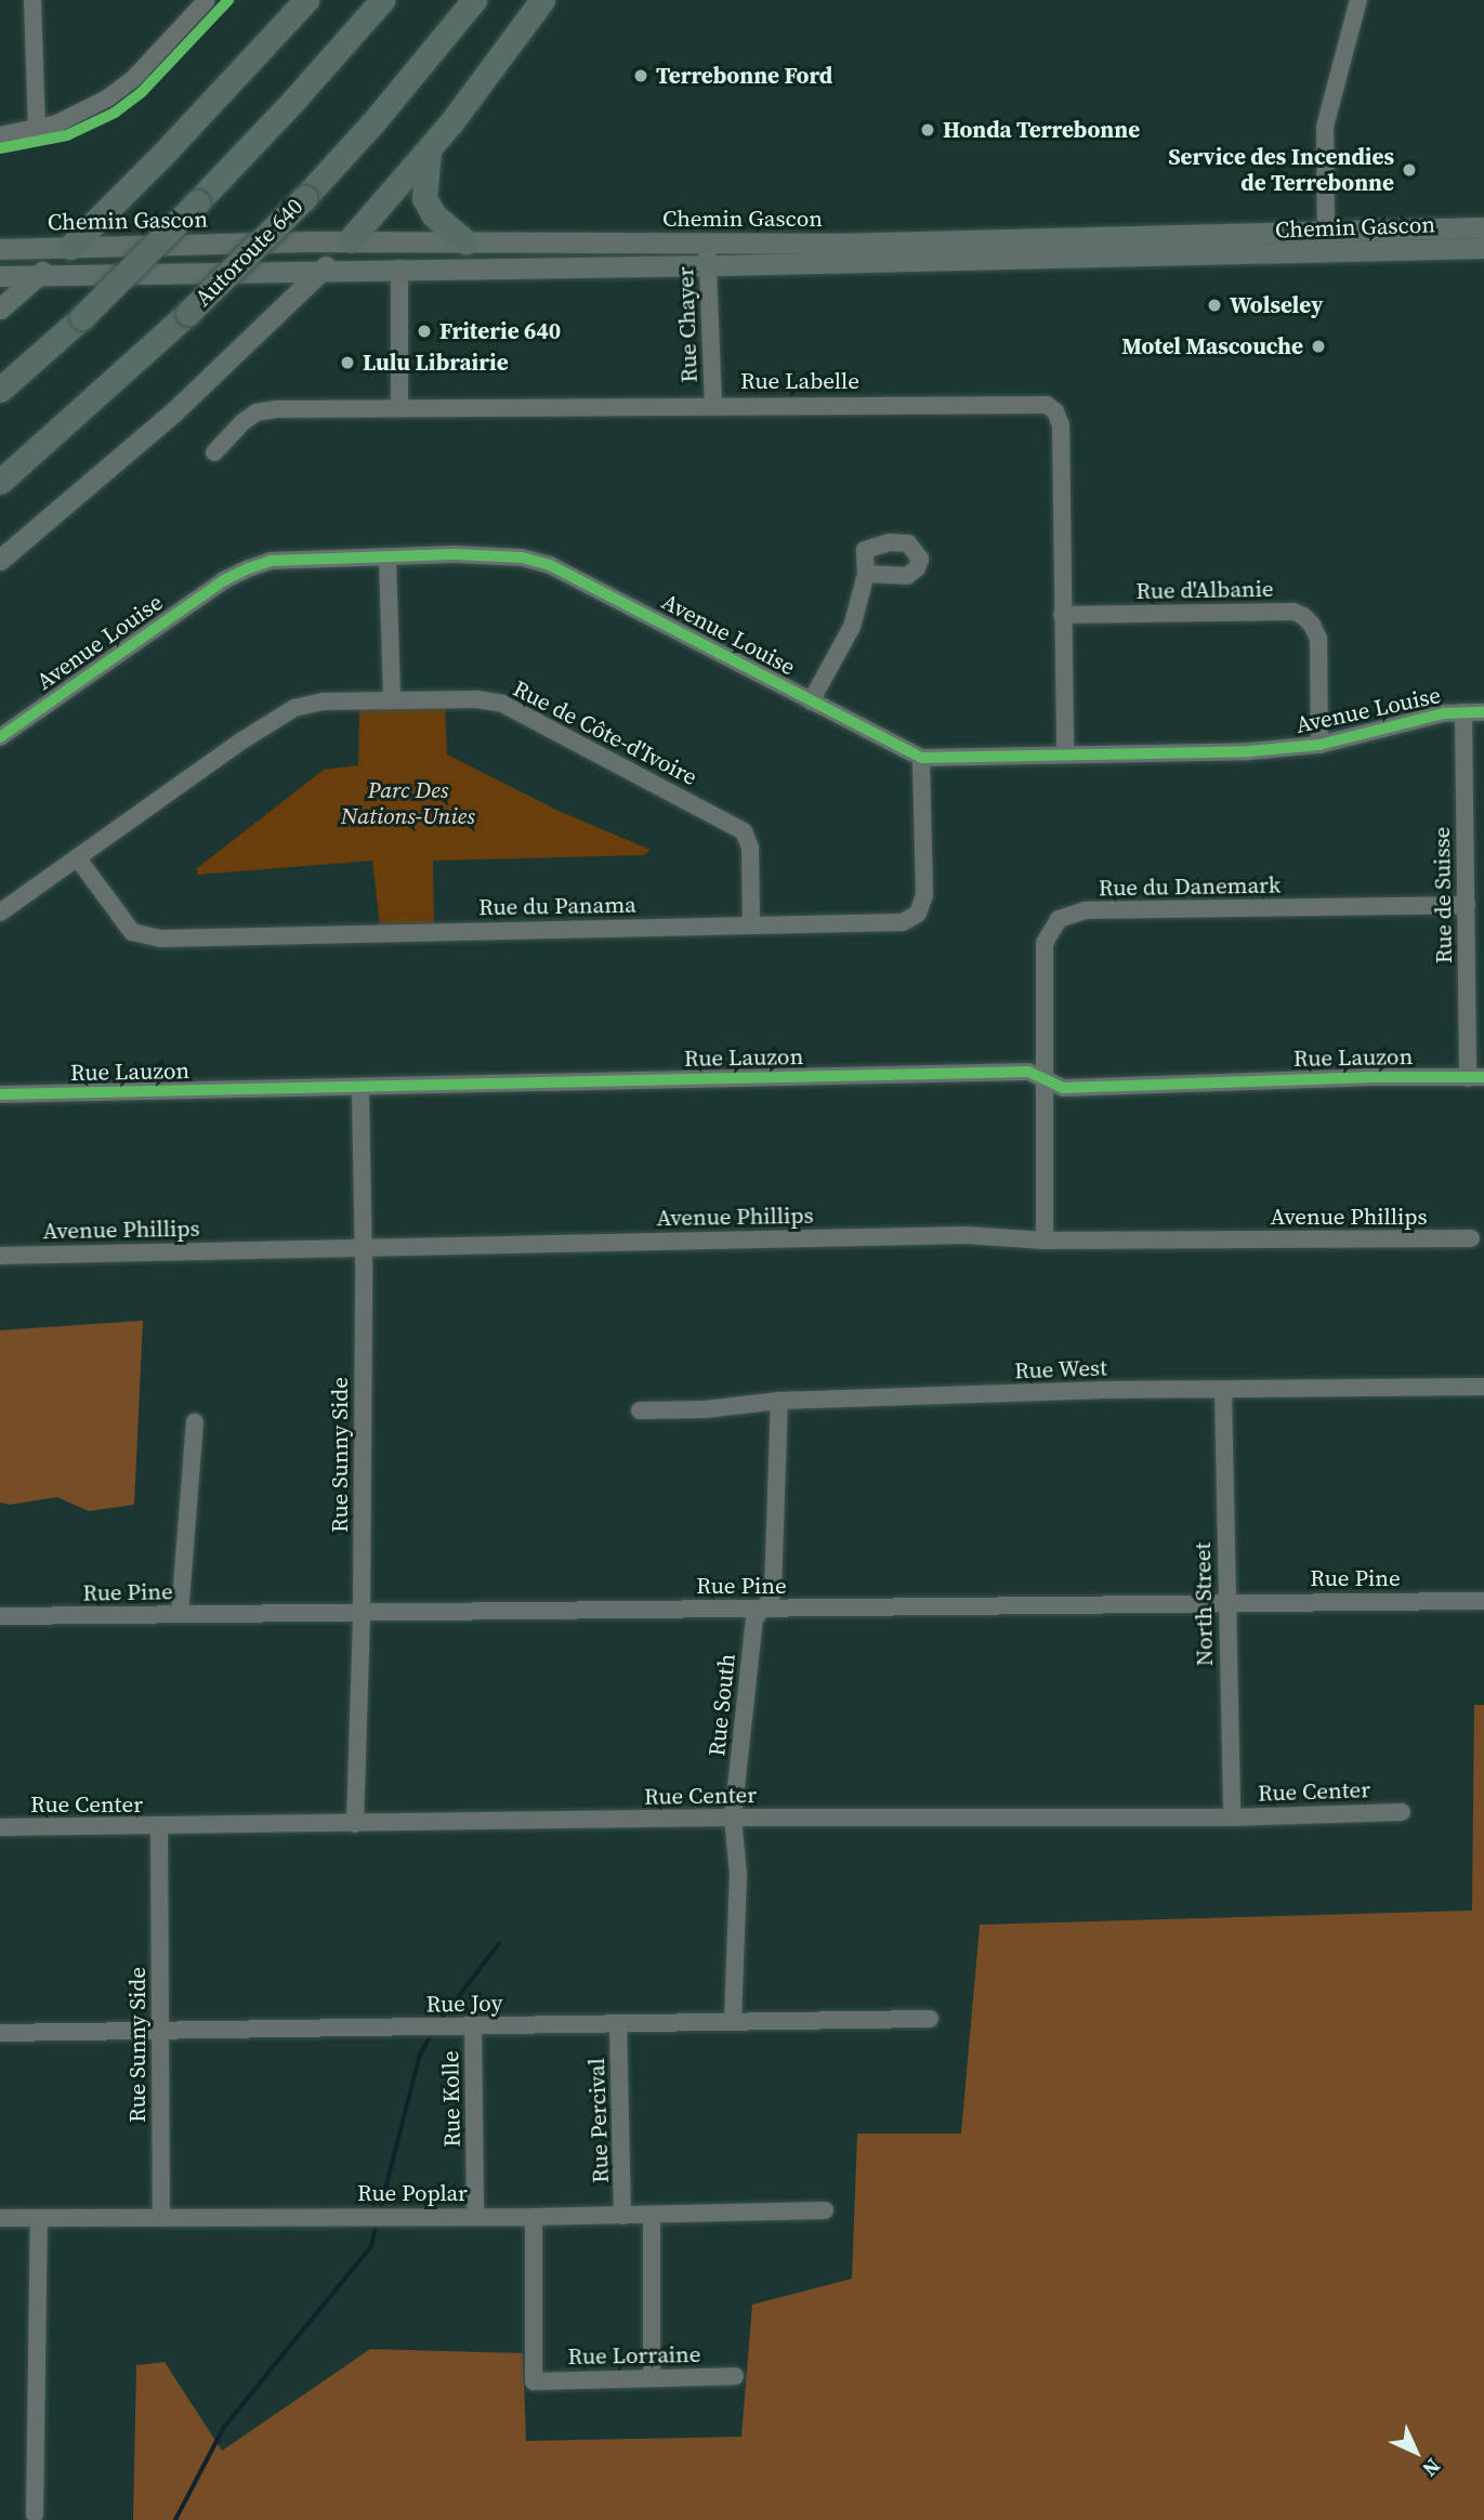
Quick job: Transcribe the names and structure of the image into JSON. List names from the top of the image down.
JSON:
{
  "streets": {
    "highway": ["Autoroute 640"],
    "main road": ["Chemin Gascon"],
    "street": [
      "Rue Chayer",
      "Rue Labelle",
      "Rue d'Albanie",
      "Avenue Louise",
      "Rue de Côte-d'Ivoire",
      "Rue du Danemark",
      "Rue de Suisse",
      "Rue du Panama",
      "Rue Lauzon",
      "Avenue Phillips",
      "Rue West",
      "Rue Sunny Side",
      "Rue Pine",
      "North Street",
      "Rue South",
      "Rue Center",
      "Rue Joy",
      "Rue Kolle",
      "Rue Percival",
      "Rue Poplar",
      "Rue Lorraine"
    ]
  },
  "crossings": [
    ["Chemin Gascon", "Rue Chayer"],
    ["Rue Chayer", "Rue Labelle"],
    ["Rue Labelle", "Rue d'Albanie"],
    ["Rue Labelle", "Avenue Louise"],
    ["Rue d'Albanie", "Avenue Louise"],
    ["Avenue Louise", "Rue de Suisse"],
    ["Avenue Louise", "Rue du Panama"],
    ["Rue de Côte-d'Ivoire", "Rue du Panama"],
    ["Rue du Danemark", "Rue de Suisse"],
    ["Rue du Danemark", "Rue Lauzon"],
    ["Rue du Danemark", "Avenue Phillips"],
    ["Rue de Suisse", "Rue Lauzon"],
    ["Rue Lauzon", "Rue Sunny Side"],
    ["Avenue Phillips", "Rue Sunny Side"],
    ["Rue West", "North Street"],
    ["Rue West", "Rue South"],
    ["Rue Sunny Side", "Rue Pine"],
    ["Rue Sunny Side", "Rue Center"],
    ["Rue Sunny Side", "Rue Joy"],
    ["Rue Sunny Side", "Rue Poplar"],
    ["Rue Pine", "North Street"],
    ["Rue Pine", "Rue South"],
    ["North Street", "Rue Center"],
    ["Rue South", "Rue Center"],
    ["Rue South", "Rue Joy"],
    ["Rue Joy", "Rue Kolle"],
    ["Rue Joy", "Rue Percival"],
    ["Rue Kolle", "Rue Poplar"],
    ["Rue Percival", "Rue Poplar"],
    ["Rue Poplar", "Rue Lorraine"]
  ],
  "parks": ["Parc Des Nations-Unies"],
  "places": [
    "Terrebonne Ford",
    "Honda Terrebonne",
    "Service des Incendies de Terrebonne",
    "Wolseley",
    "Friterie 640",
    "Motel Mascouche",
    "Lulu Librairie"
  ],
  "north": "bottom right"
}
